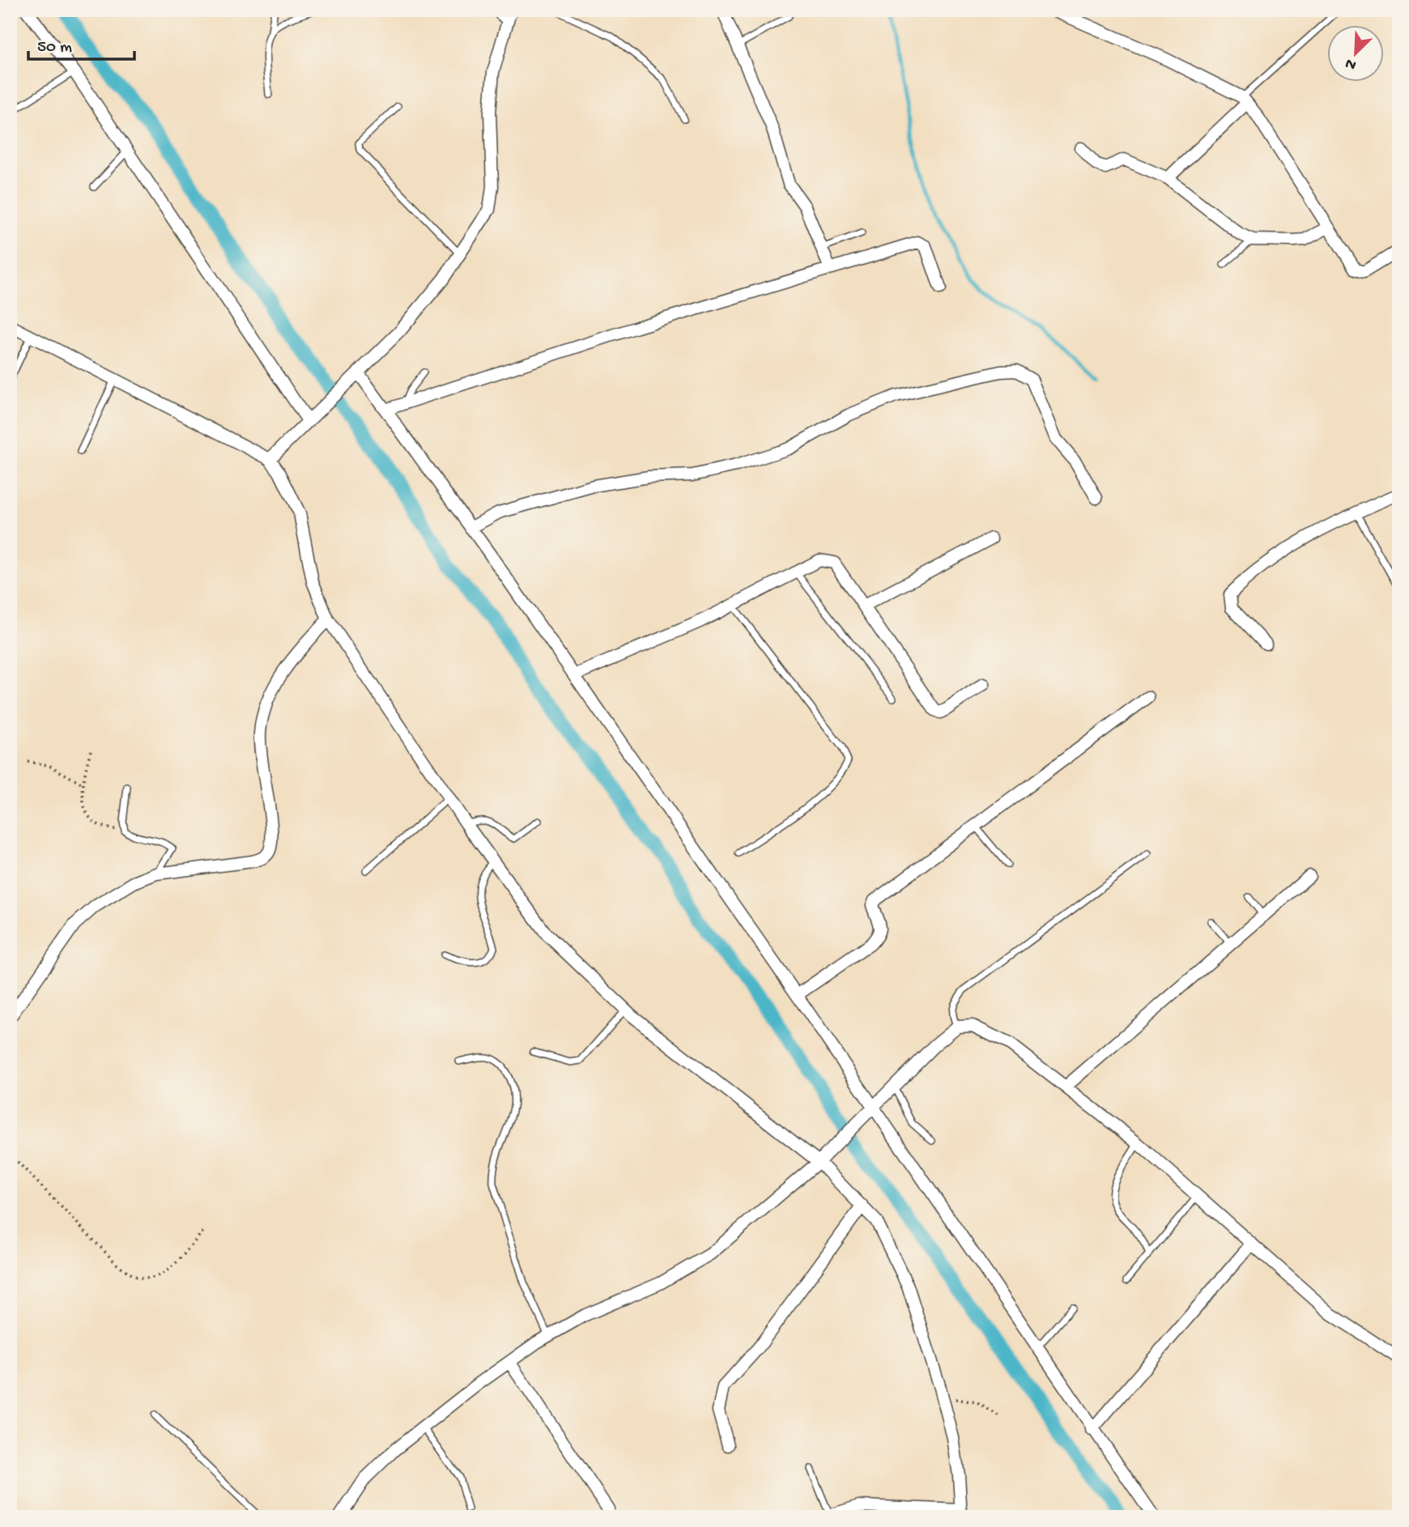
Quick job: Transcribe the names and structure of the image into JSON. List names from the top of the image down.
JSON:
{
  "scale_bar": "50 m",
  "north": "bottom left"
}
